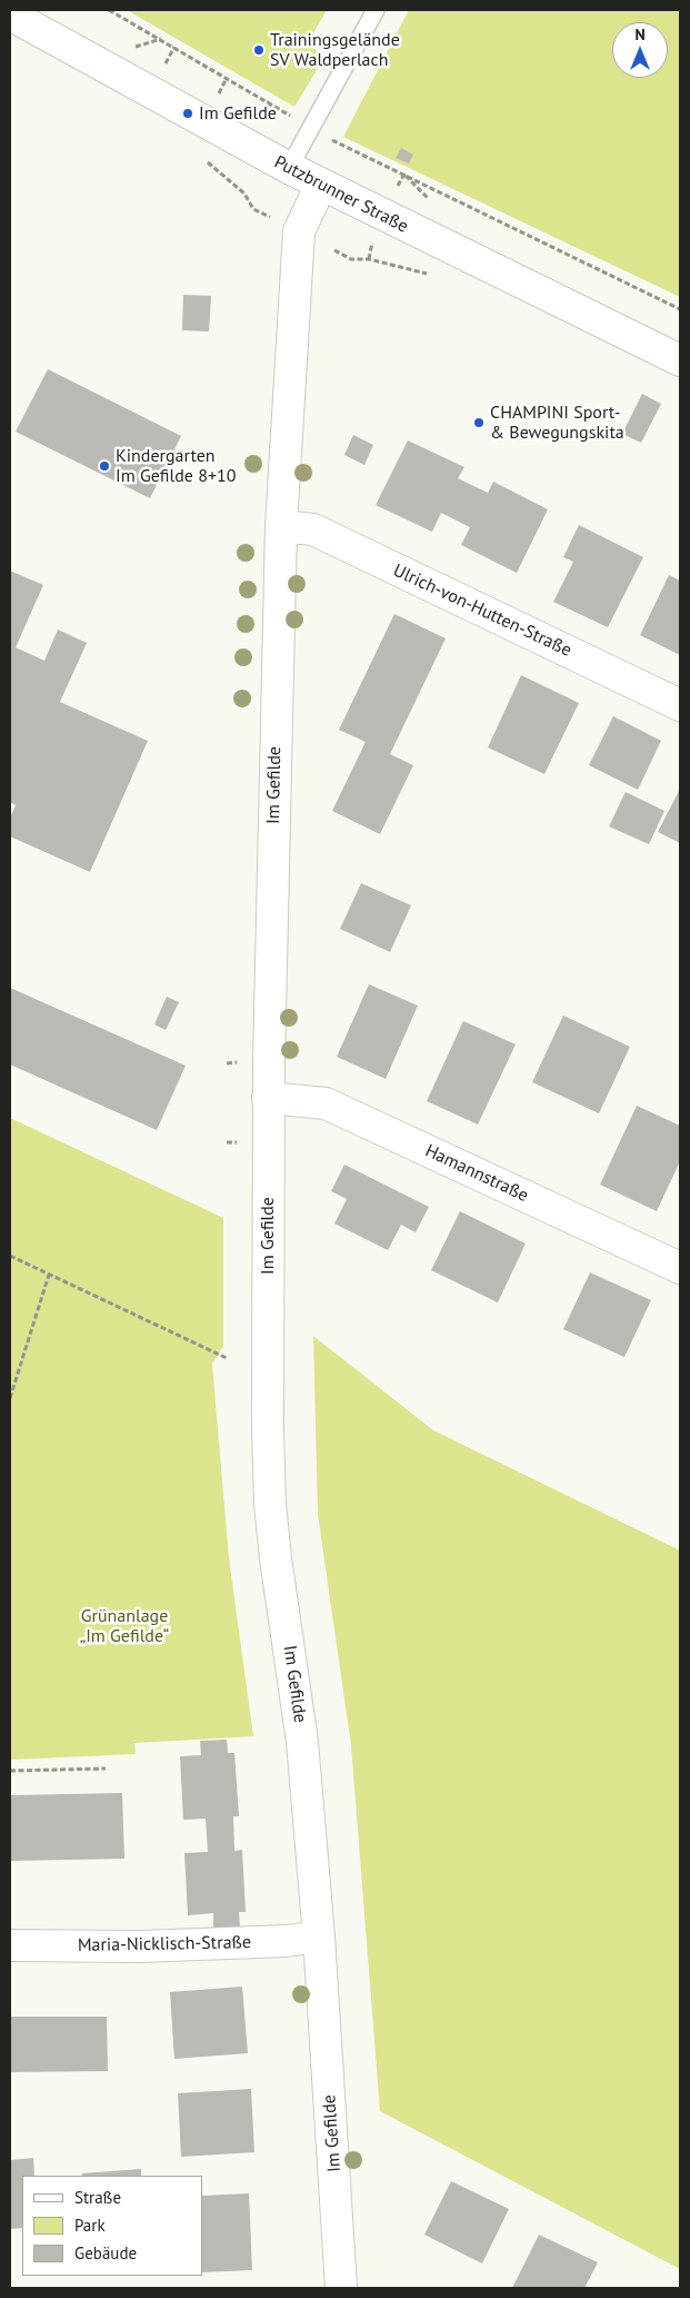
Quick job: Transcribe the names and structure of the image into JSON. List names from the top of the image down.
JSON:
{
  "streets": {
    "street": [
      "Putzbrunner Straße",
      "Ulrich-von-Hutten-Straße",
      "Im Gefilde",
      "Hamannstraße",
      "Maria-Nicklisch-Straße"
    ]
  },
  "crossings": [
    ["Putzbrunner Straße", "Im Gefilde"],
    ["Ulrich-von-Hutten-Straße", "Im Gefilde"],
    ["Im Gefilde", "Hamannstraße"],
    ["Im Gefilde", "Maria-Nicklisch-Straße"]
  ],
  "parks": ["Grünanlage „Im Gefilde“"],
  "places": [
    "Trainingsgelände SV Waldperlach",
    "Im Gefilde",
    "CHAMPINI Sport- & Bewegungskita",
    "Kindergarten Im Gefilde 8+10"
  ],
  "legend": ["Straße", "Park", "Gebäude"],
  "north": "top"
}
